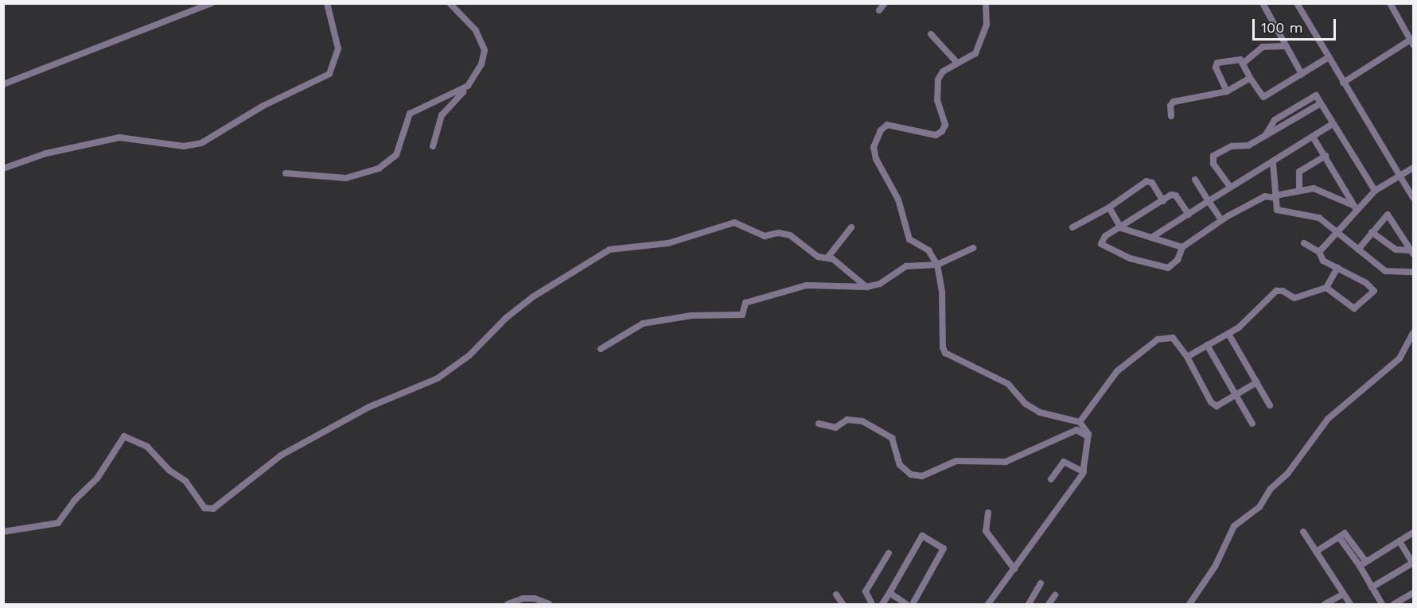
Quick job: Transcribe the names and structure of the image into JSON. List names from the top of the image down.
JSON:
{
  "scale_bar": "100 m"
}
